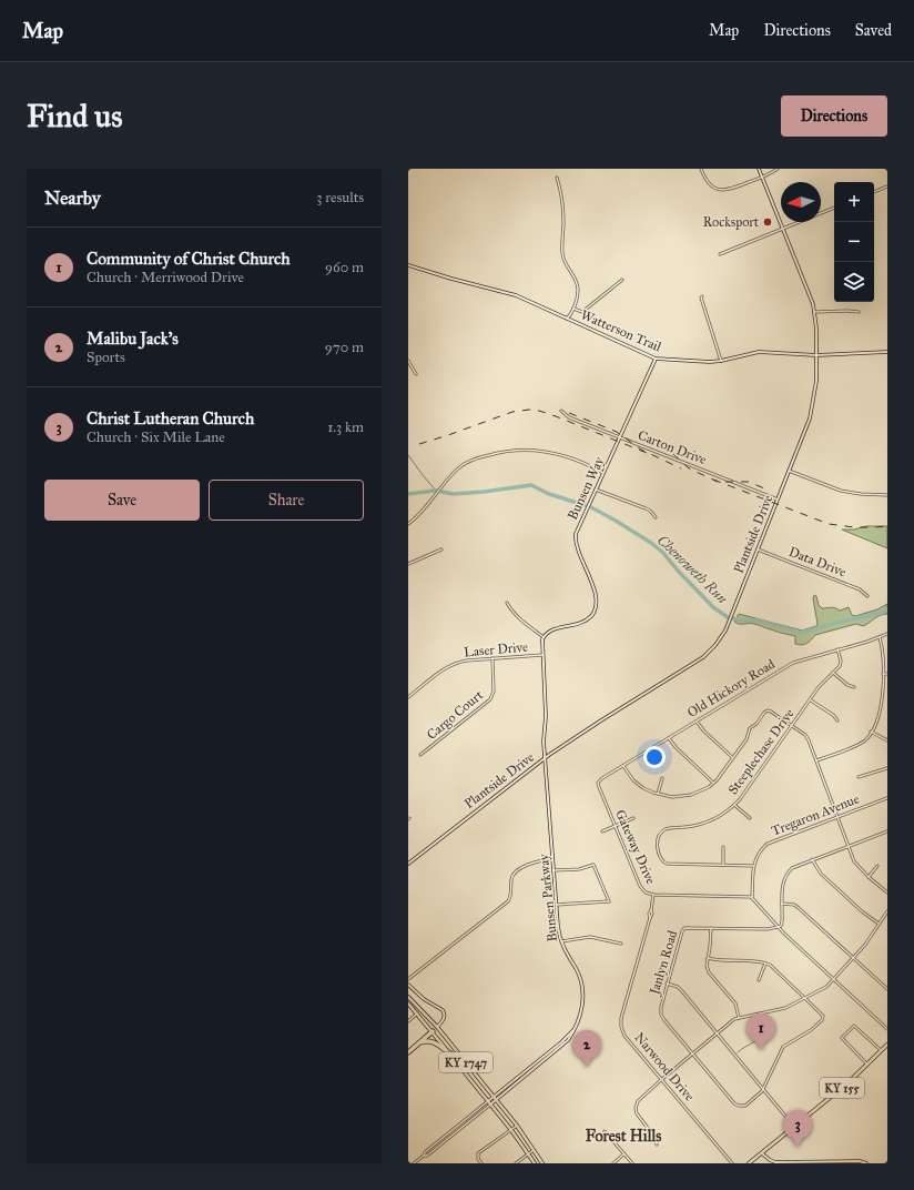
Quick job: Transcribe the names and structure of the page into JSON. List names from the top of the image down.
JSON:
{
  "streets": {
    "main road": ["KY 1747", "KY 155"],
    "street": [
      "Watterson Trail",
      "Carton Drive",
      "Bunsen Way",
      "Plantside Drive",
      "Data Drive",
      "Laser Drive",
      "Old Hickory Road",
      "Cargo Court",
      "Steeplechase Drive",
      "Tregaron Avenue",
      "Gateway Drive",
      "Bunsen Parkway",
      "Janlyn Road",
      "Narwood Drive"
    ]
  },
  "crossings": [
    ["Watterson Trail", "Bunsen Way"],
    ["Watterson Trail", "Plantside Drive"],
    ["Carton Drive", "Bunsen Way"],
    ["Carton Drive", "Plantside Drive"],
    ["Plantside Drive", "Data Drive"],
    ["Plantside Drive", "Bunsen Parkway"],
    ["Laser Drive", "Cargo Court"],
    ["Old Hickory Road", "Steeplechase Drive"],
    ["Old Hickory Road", "Gateway Drive"],
    ["Tregaron Avenue", "Gateway Drive"],
    ["Gateway Drive", "Narwood Drive"],
    ["Bunsen Parkway", "KY 1747"]
  ],
  "districts": ["Forest Hills"],
  "water": ["Chenoweth Run"],
  "places": ["Rocksport"],
  "north": "left",
  "page": {
    "header": "Map",
    "nav": ["Map", "Directions", "Saved"],
    "buttons": [
      "Directions",
      ["Save", "Share"]
    ],
    "title": "Find us",
    "heading": ["Nearby", "3 results"],
    "map_buttons": ["+", "−"],
    "list": [
      {
        "mark": "1",
        "name": "Community of Christ Church",
        "note": "Church · Merriwood Drive",
        "value": "960 m"
      },
      {
        "mark": "2",
        "name": "Malibu Jack's",
        "note": "Sports",
        "value": "970 m"
      },
      {
        "mark": "3",
        "name": "Christ Lutheran Church",
        "note": "Church · Six Mile Lane",
        "value": "1.3 km"
      }
    ],
    "pins": ["1", "2", "3"]
  }
}
